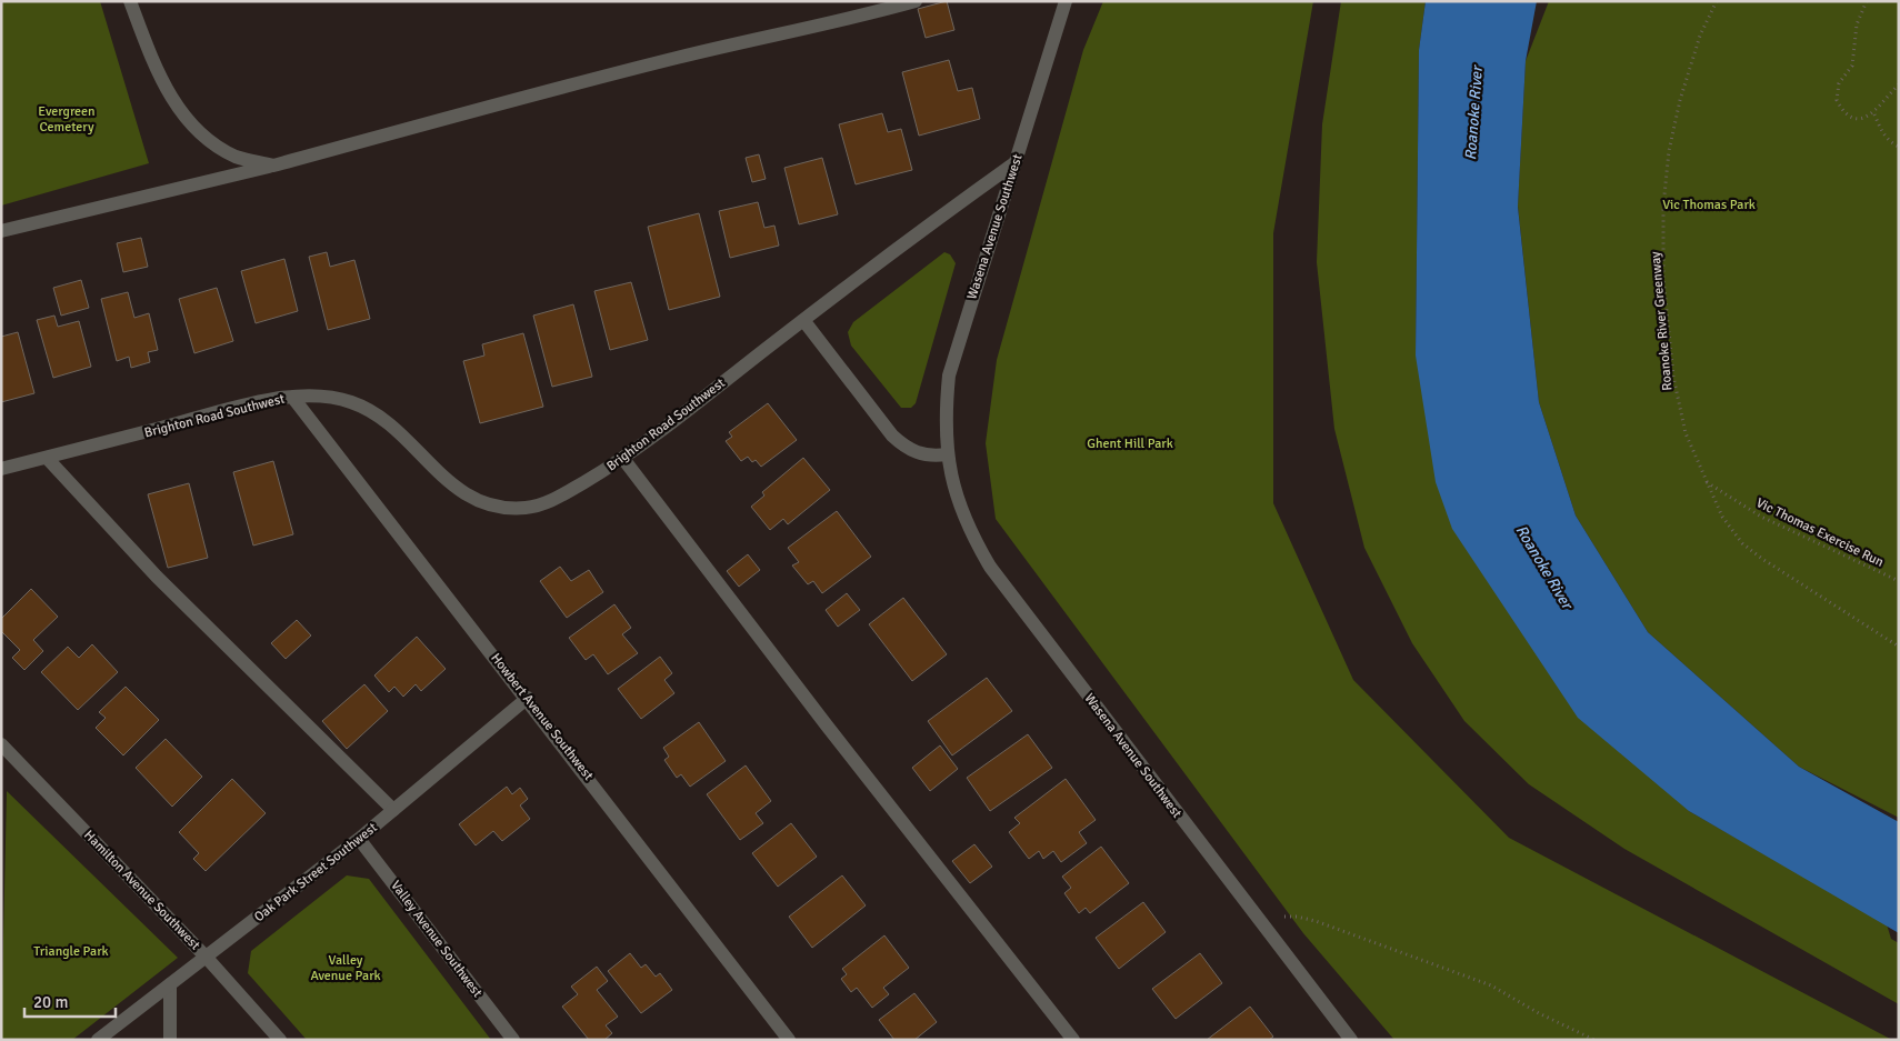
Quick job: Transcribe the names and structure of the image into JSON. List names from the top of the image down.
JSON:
{
  "streets": {
    "street": [
      "Wasena Avenue Southwest",
      "Brighton Road Southwest",
      "Howbert Avenue Southwest",
      "Oak Park Street Southwest",
      "Hamilton Avenue Southwest",
      "Valley Avenue Southwest"
    ],
    "path": ["Roanoke River Greenway", "Vic Thomas Exercise Run"]
  },
  "crossings": [
    ["Wasena Avenue Southwest", "Brighton Road Southwest"],
    ["Roanoke River Greenway", "Vic Thomas Exercise Run"],
    ["Brighton Road Southwest", "Howbert Avenue Southwest"],
    ["Howbert Avenue Southwest", "Oak Park Street Southwest"],
    ["Oak Park Street Southwest", "Hamilton Avenue Southwest"],
    ["Oak Park Street Southwest", "Valley Avenue Southwest"]
  ],
  "water": ["Roanoke River"],
  "parks": [
    "Evergreen Cemetery",
    "Vic Thomas Park",
    "Ghent Hill Park",
    "Triangle Park",
    "Valley Avenue Park"
  ],
  "scale_bar": "20 m"
}
